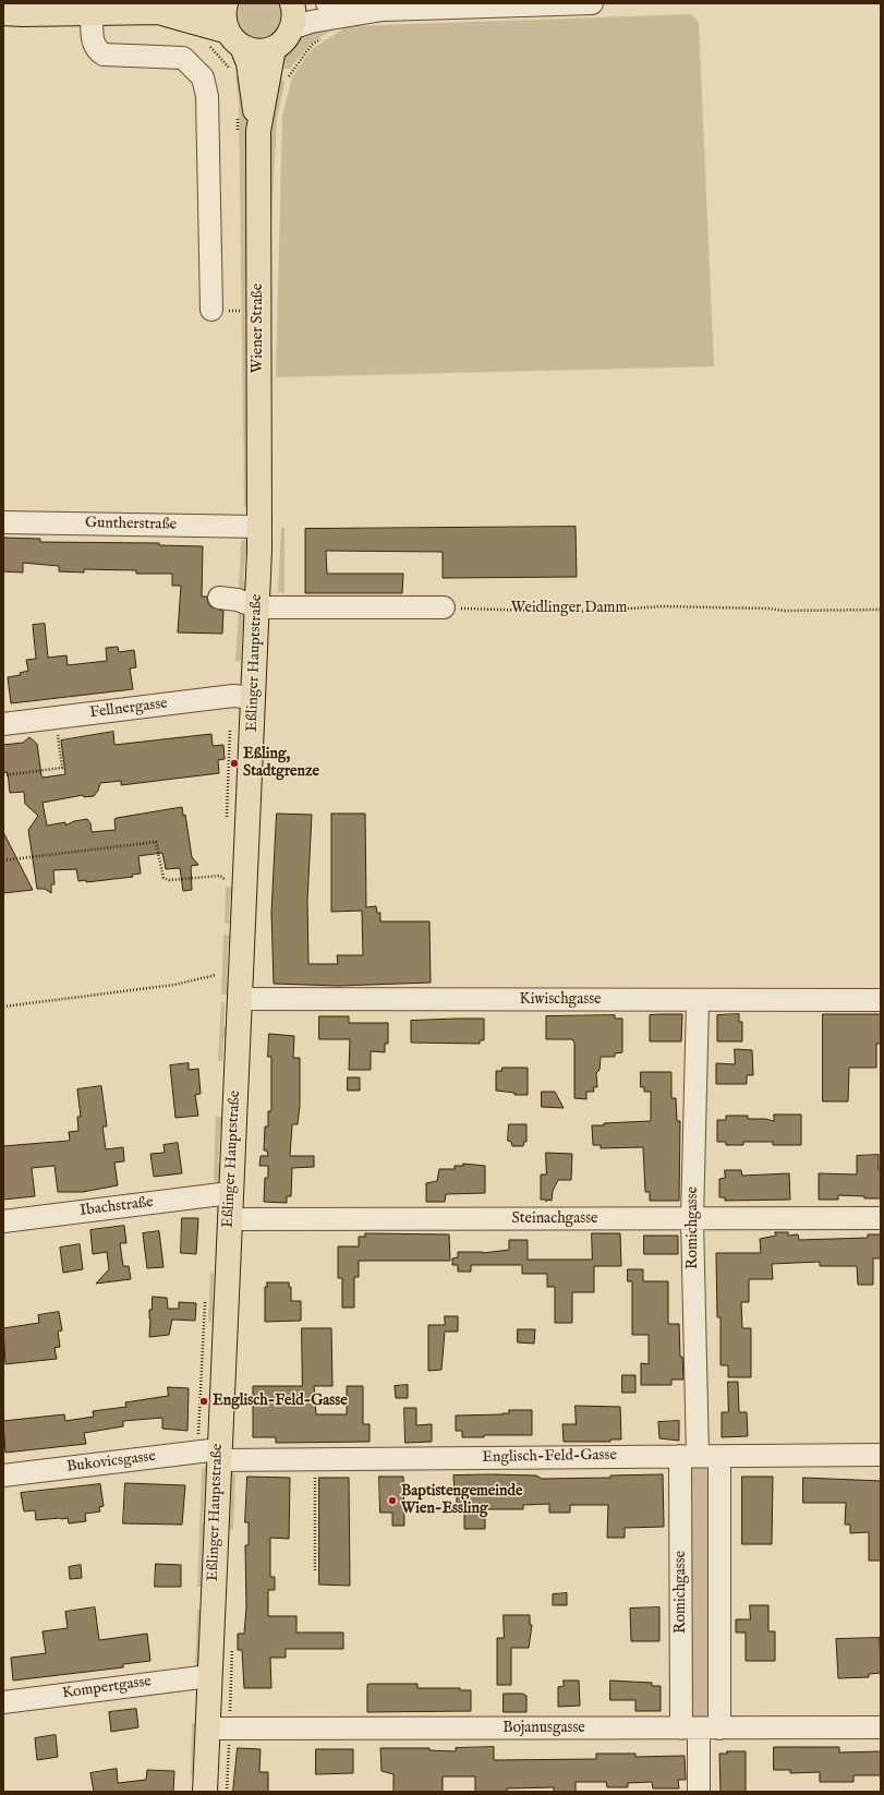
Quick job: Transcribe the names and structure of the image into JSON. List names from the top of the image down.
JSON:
{
  "streets": {
    "main road": ["Wiener Straße", "Eßlinger Hauptstraße"],
    "street": [
      "Guntherstraße",
      "Fellnergasse",
      "Kiwischgasse",
      "Ibachstraße",
      "Steinachgasse",
      "Romichgasse",
      "Englisch-Feld-Gasse",
      "Bukovicsgasse",
      "Kompertgasse",
      "Bojanusgasse"
    ],
    "path": ["Weidlinger Damm"]
  },
  "crossings": [
    ["Wiener Straße", "Guntherstraße"],
    ["Wiener Straße", "Eßlinger Hauptstraße"],
    ["Guntherstraße", "Eßlinger Hauptstraße"],
    ["Eßlinger Hauptstraße", "Fellnergasse"],
    ["Eßlinger Hauptstraße", "Kiwischgasse"],
    ["Eßlinger Hauptstraße", "Ibachstraße"],
    ["Eßlinger Hauptstraße", "Steinachgasse"],
    ["Eßlinger Hauptstraße", "Englisch-Feld-Gasse"],
    ["Eßlinger Hauptstraße", "Bukovicsgasse"],
    ["Eßlinger Hauptstraße", "Kompertgasse"],
    ["Eßlinger Hauptstraße", "Bojanusgasse"],
    ["Kiwischgasse", "Romichgasse"],
    ["Steinachgasse", "Romichgasse"],
    ["Romichgasse", "Englisch-Feld-Gasse"],
    ["Romichgasse", "Bojanusgasse"],
    ["Englisch-Feld-Gasse", "Bukovicsgasse"]
  ],
  "places": ["Eßling, Stadtgrenze", "Englisch-Feld-Gasse", "Baptistengemeinde Wien-Essling"]
}
